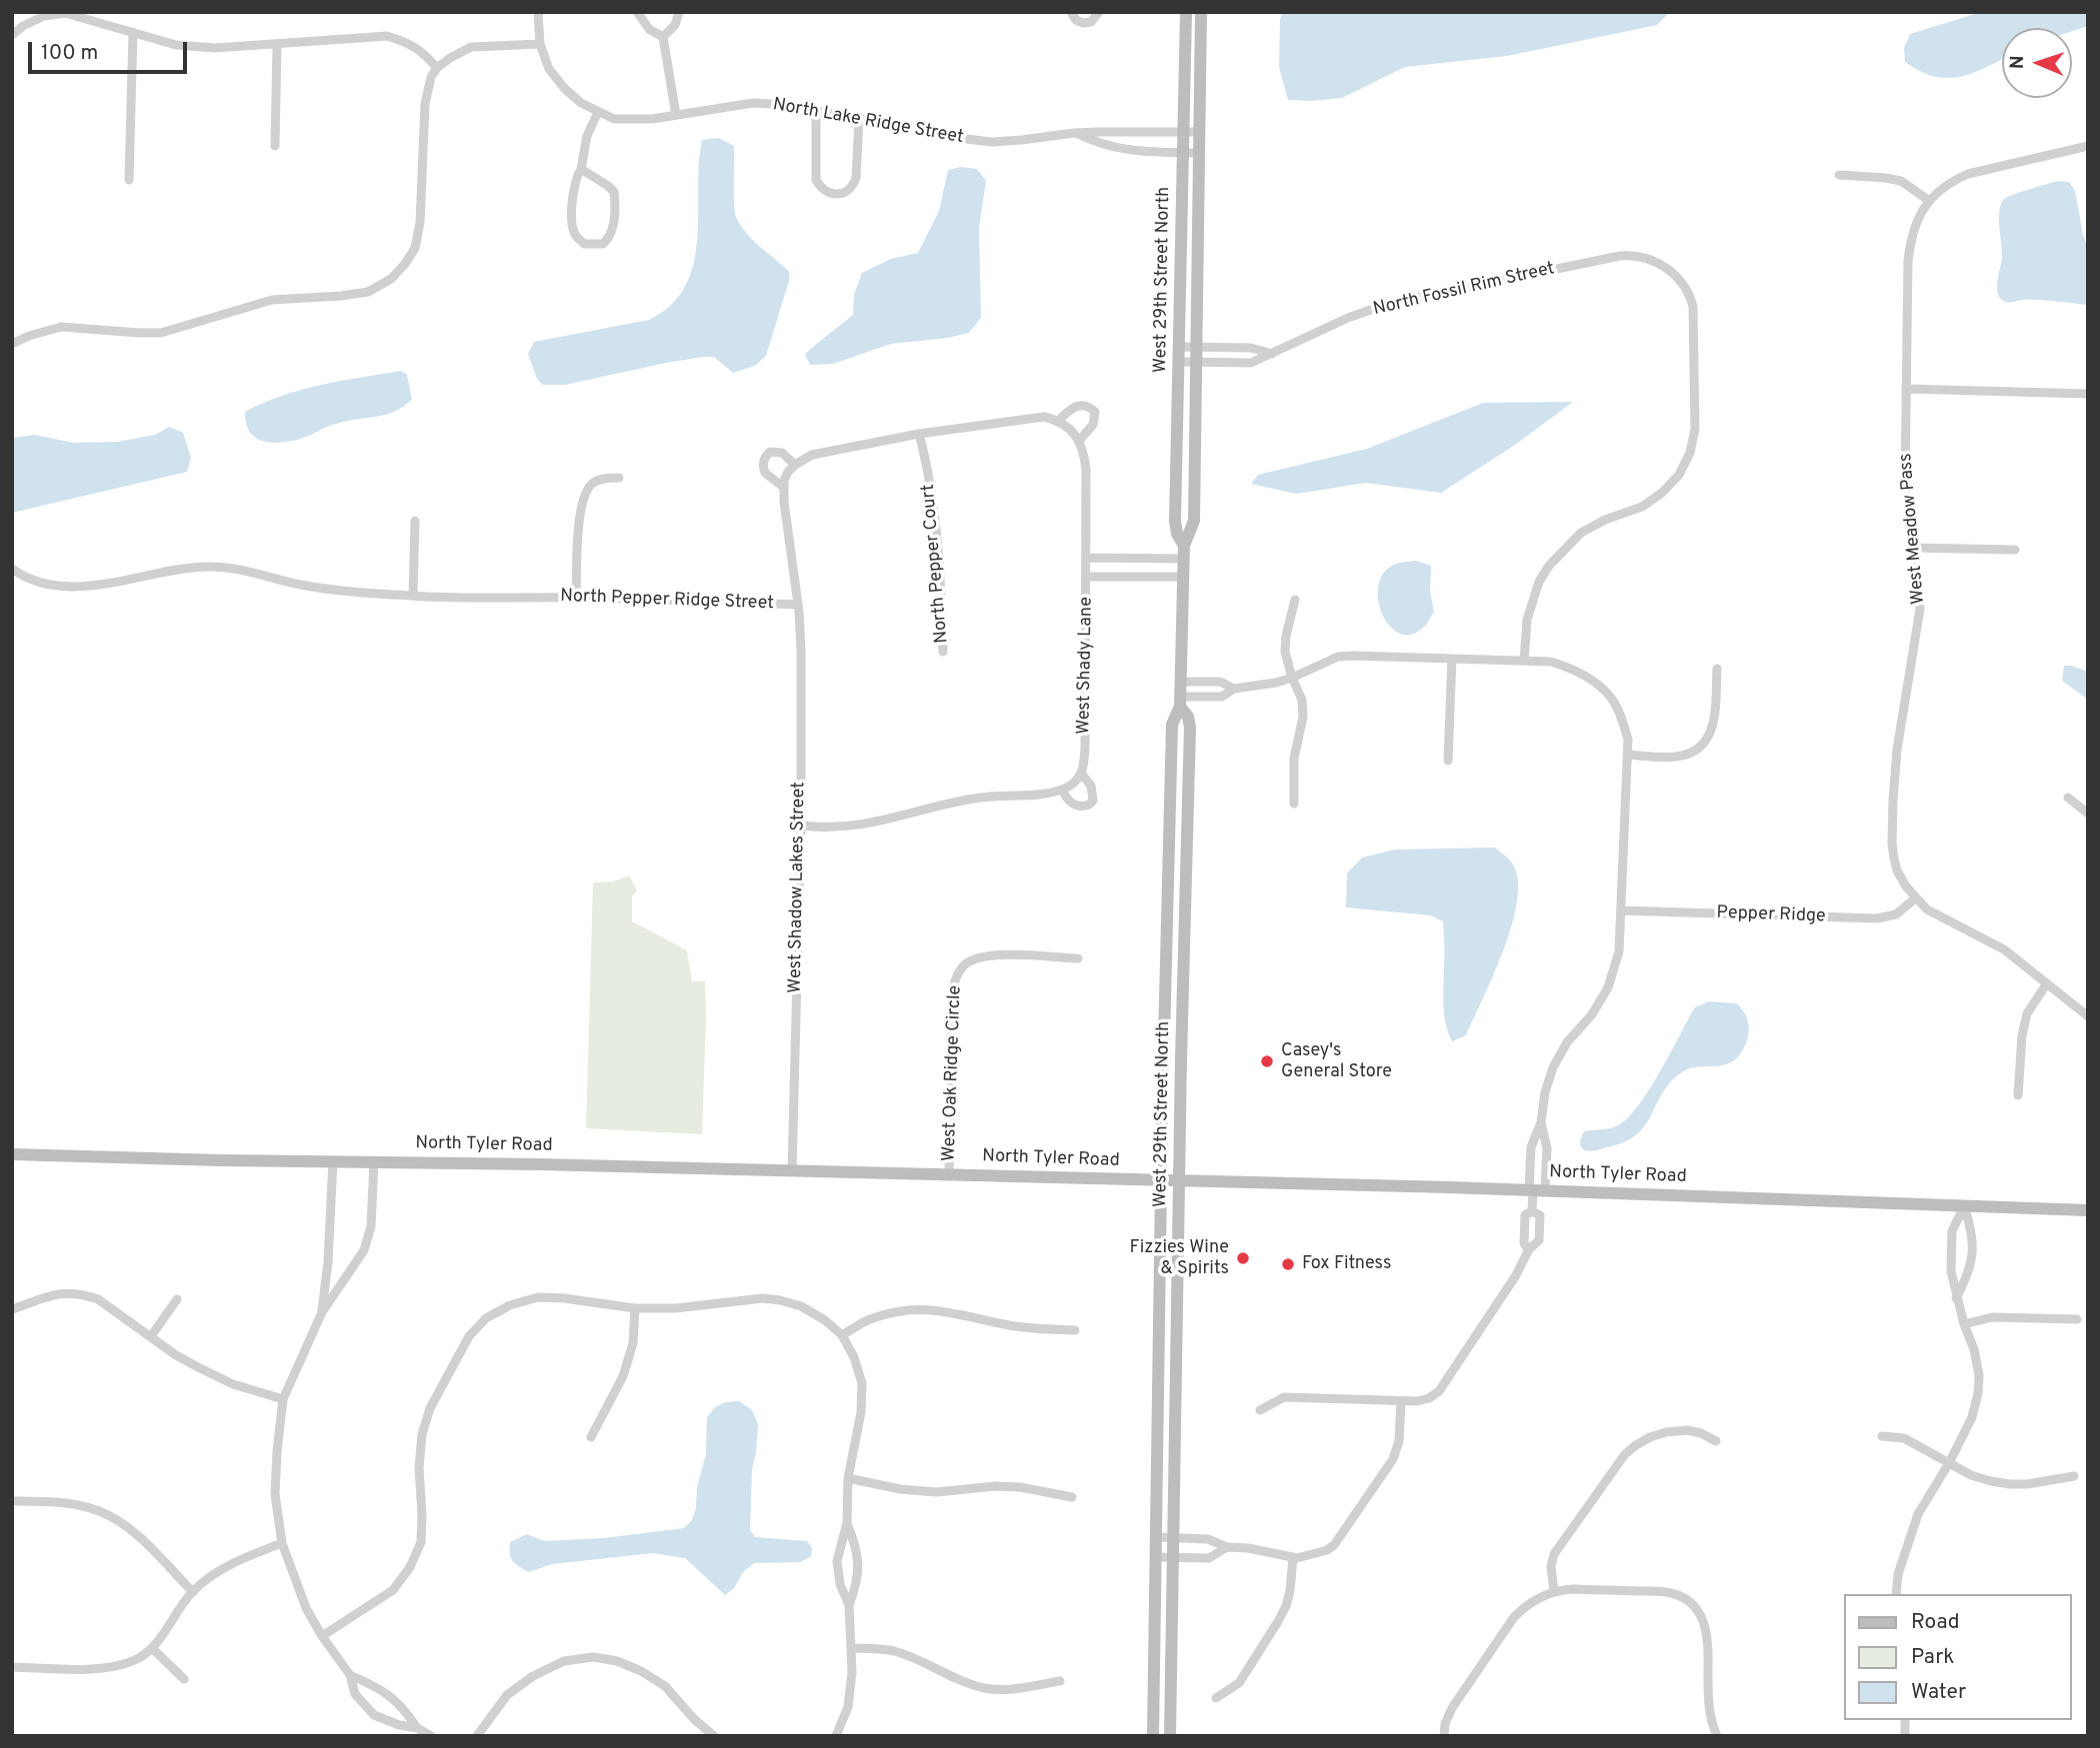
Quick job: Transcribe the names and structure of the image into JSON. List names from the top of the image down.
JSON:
{
  "streets": {
    "main road": ["West 29th Street North", "North Tyler Road"],
    "street": [
      "North Lake Ridge Street",
      "North Fossil Rim Street",
      "West Meadow Pass",
      "North Pepper Court",
      "North Pepper Ridge Street",
      "West Shady Lane",
      "West Shadow Lakes Street",
      "Pepper Ridge",
      "West Oak Ridge Circle"
    ]
  },
  "crossings": [
    ["North Lake Ridge Street", "West 29th Street North"],
    ["West 29th Street North", "North Fossil Rim Street"],
    ["West 29th Street North", "North Tyler Road"],
    ["West Meadow Pass", "Pepper Ridge"],
    ["North Pepper Ridge Street", "West Shadow Lakes Street"],
    ["West Shadow Lakes Street", "North Tyler Road"],
    ["West Oak Ridge Circle", "North Tyler Road"]
  ],
  "places": ["Casey's General Store", "Fizzies Wine & Spirits", "Fox Fitness"],
  "legend": ["Road", "Park", "Water"],
  "scale_bar": "100 m",
  "north": "left"
}
